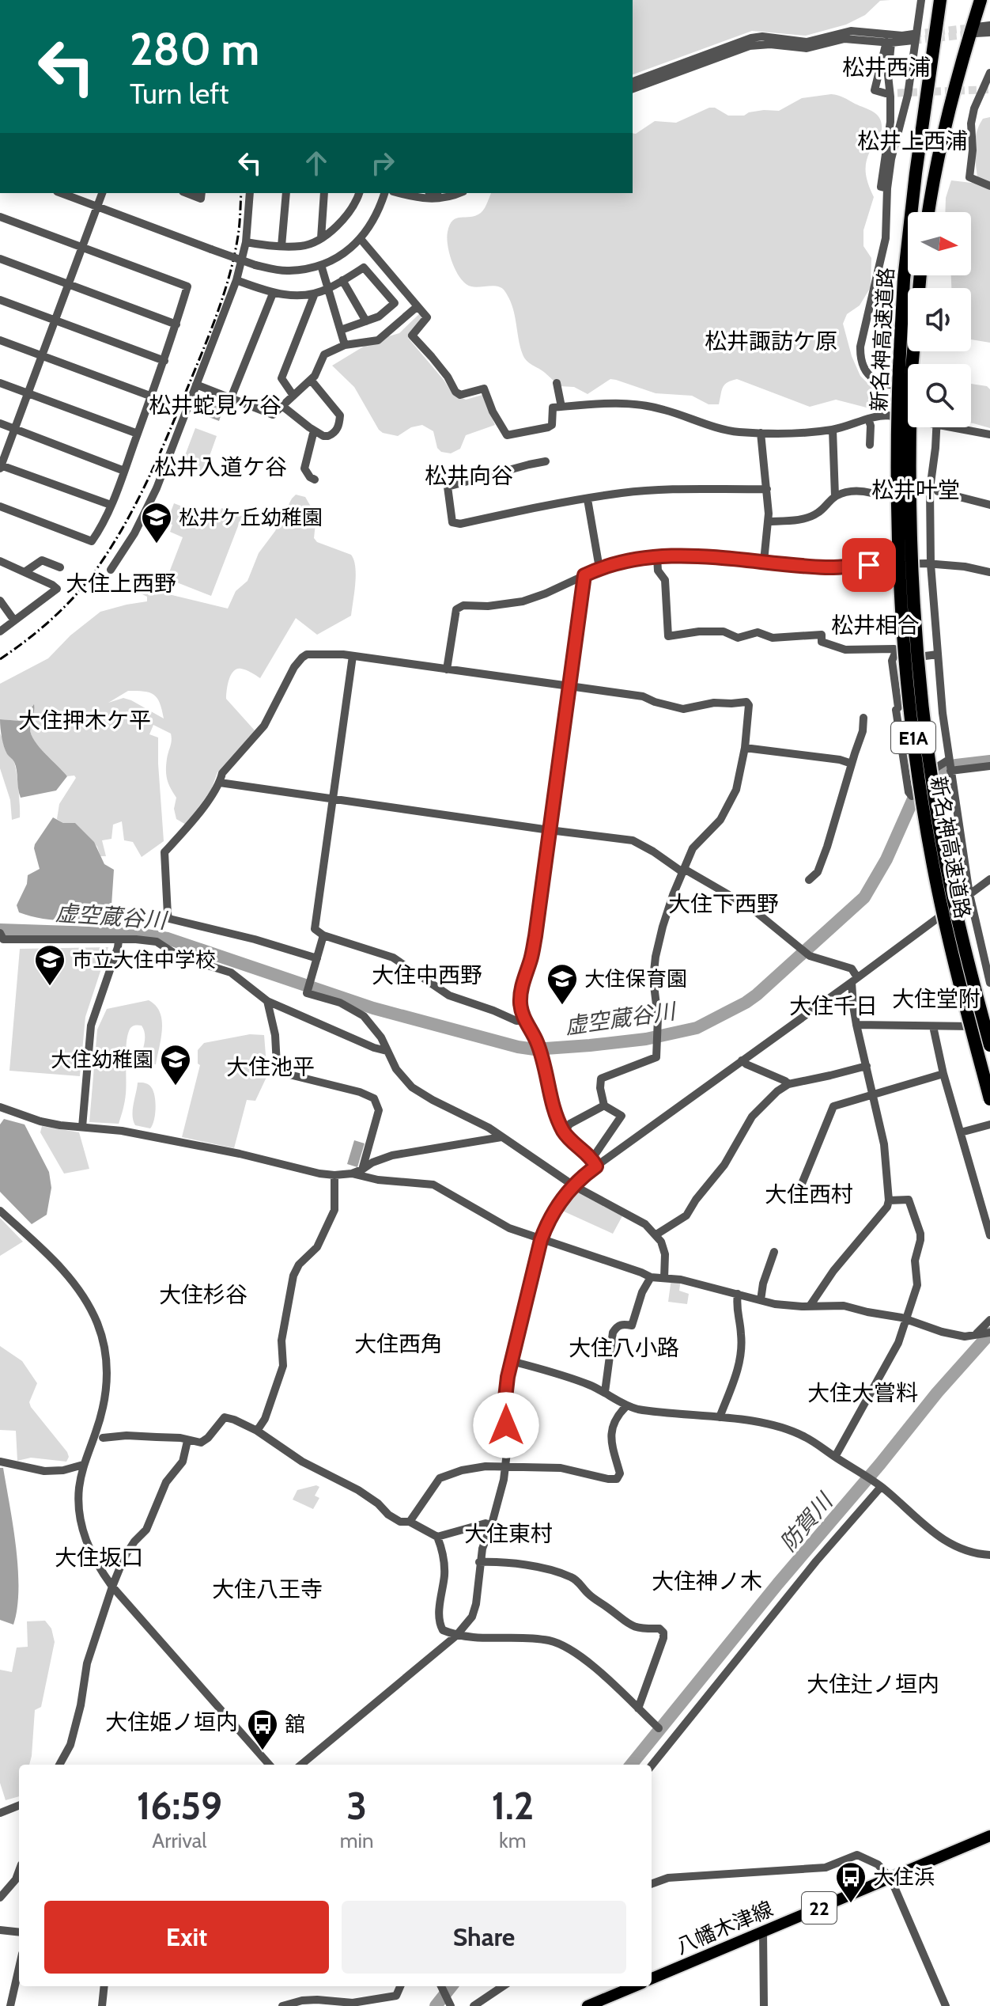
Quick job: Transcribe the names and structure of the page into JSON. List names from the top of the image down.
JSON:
{
  "streets": {
    "highway": ["新名神高速道路", "E1A"],
    "main road": ["22", "八幡木津線"]
  },
  "districts": [
    "松井西浦",
    "松井上西浦",
    "松井諏訪ケ原",
    "松井蛇見ケ谷",
    "松井入道ケ谷",
    "松井向谷",
    "松井叶堂",
    "大住上西野",
    "松井相合",
    "大住押木ケ平",
    "大住下西野",
    "大住中西野",
    "大住堂附",
    "大住千日",
    "大住池平",
    "大住西村",
    "大住杉谷",
    "大住西角",
    "大住八小路",
    "大住大嘗料",
    "大住東村",
    "大住坂口",
    "大住神ノ木",
    "大住八王寺",
    "大住辻ノ垣内",
    "大住姫ノ垣内"
  ],
  "water": ["虚空蔵谷川", "防賀川"],
  "places": {
    "school or university": [
      "松井ケ丘幼稚園",
      "市立大住中学校",
      "大住保育園",
      "大住幼稚園"
    ],
    "bus stop": ["舘", "大住浜"]
  },
  "north": "right",
  "page": {
    "turn": ["280 m", "Turn left"],
    "eta": [
      "16:59",
      "Arrival",
      "3",
      "min",
      "1.2",
      "km"
    ],
    "buttons": ["Exit", "Share"]
  }
}
